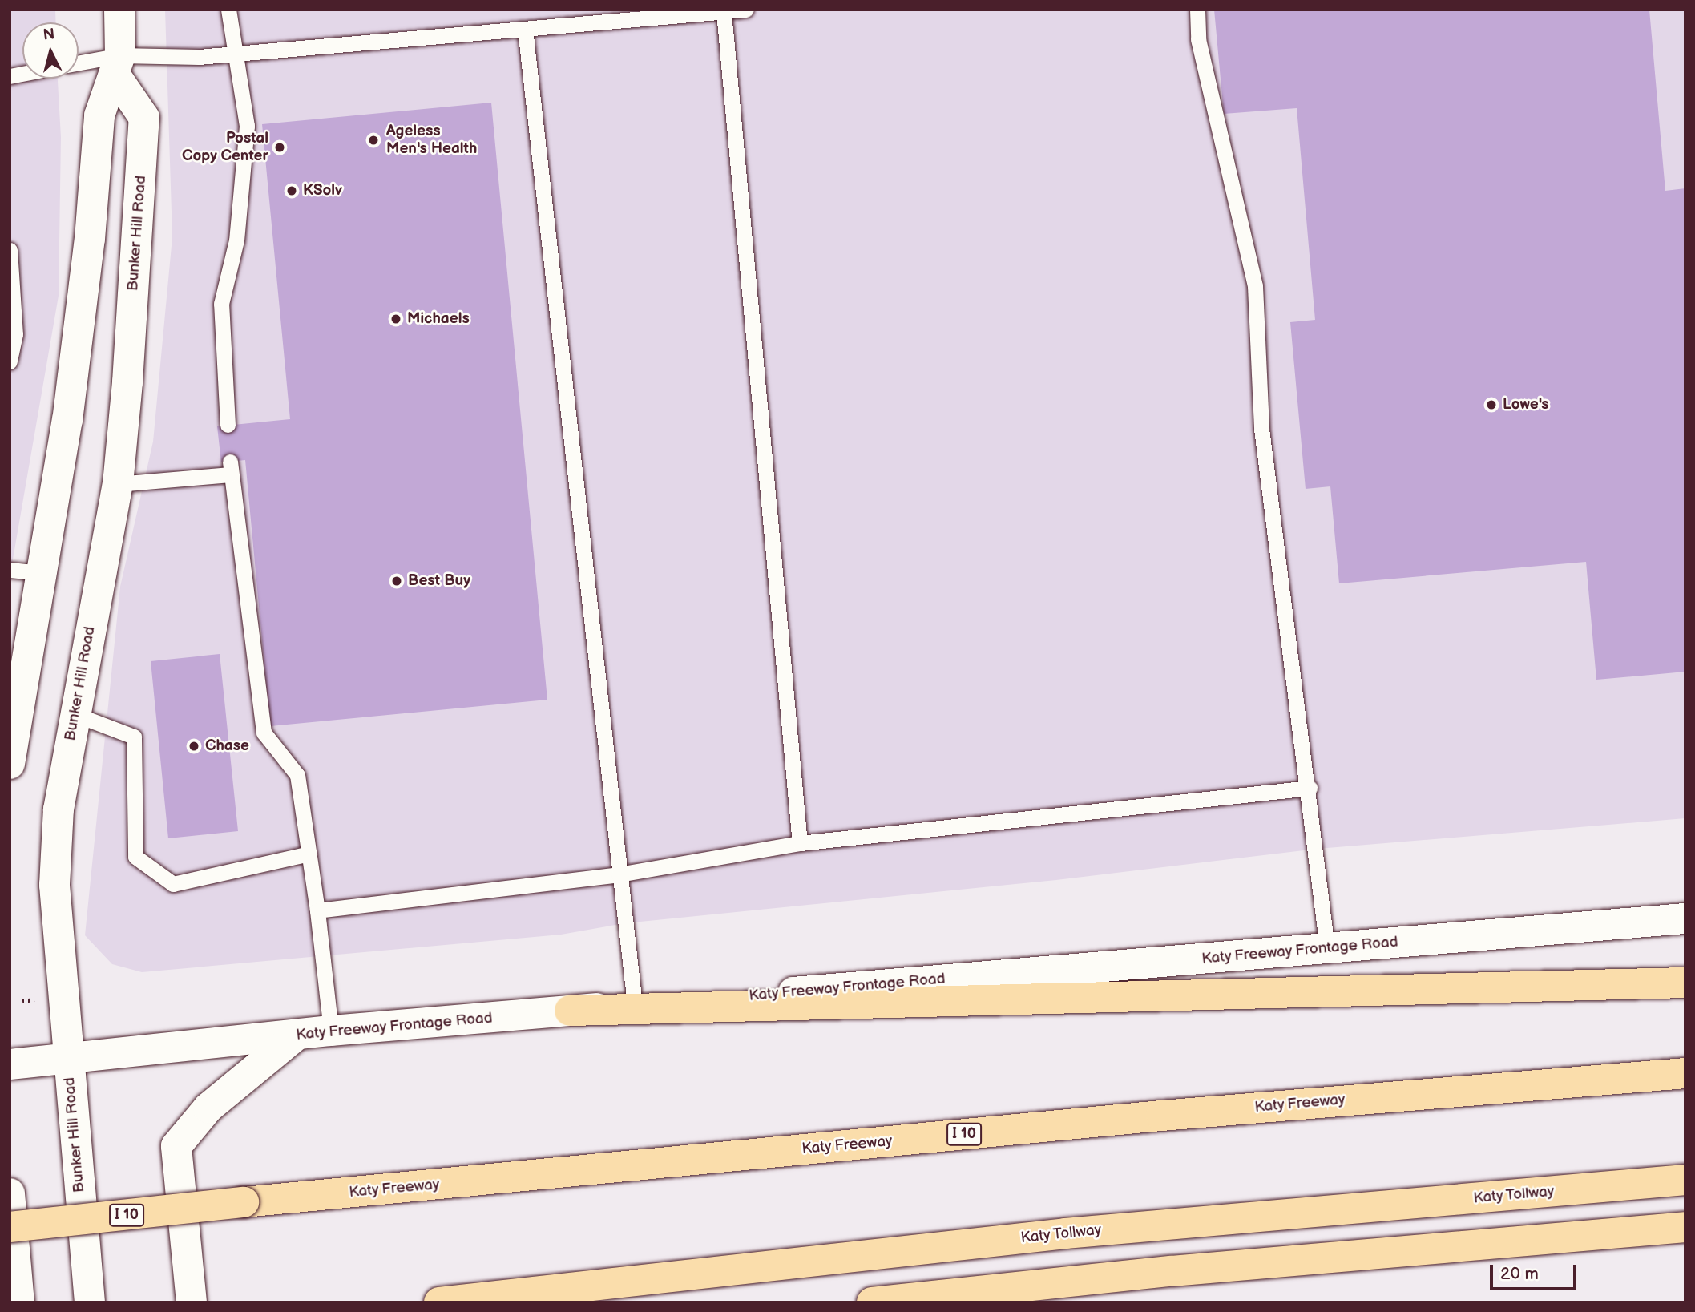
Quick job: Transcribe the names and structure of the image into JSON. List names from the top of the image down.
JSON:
{
  "streets": {
    "highway": ["Katy Freeway", "I 10", "Katy Tollway"],
    "street": ["Bunker Hill Road", "Katy Freeway Frontage Road"]
  },
  "crossings": [
    ["Bunker Hill Road", "Katy Freeway Frontage Road"]
  ],
  "places": [
    "Ageless Men's Health",
    "Postal Copy Center",
    "KSolv",
    "Michaels",
    "Lowe's",
    "Best Buy",
    "Chase"
  ],
  "scale_bar": "20 m",
  "north": "top"
}
